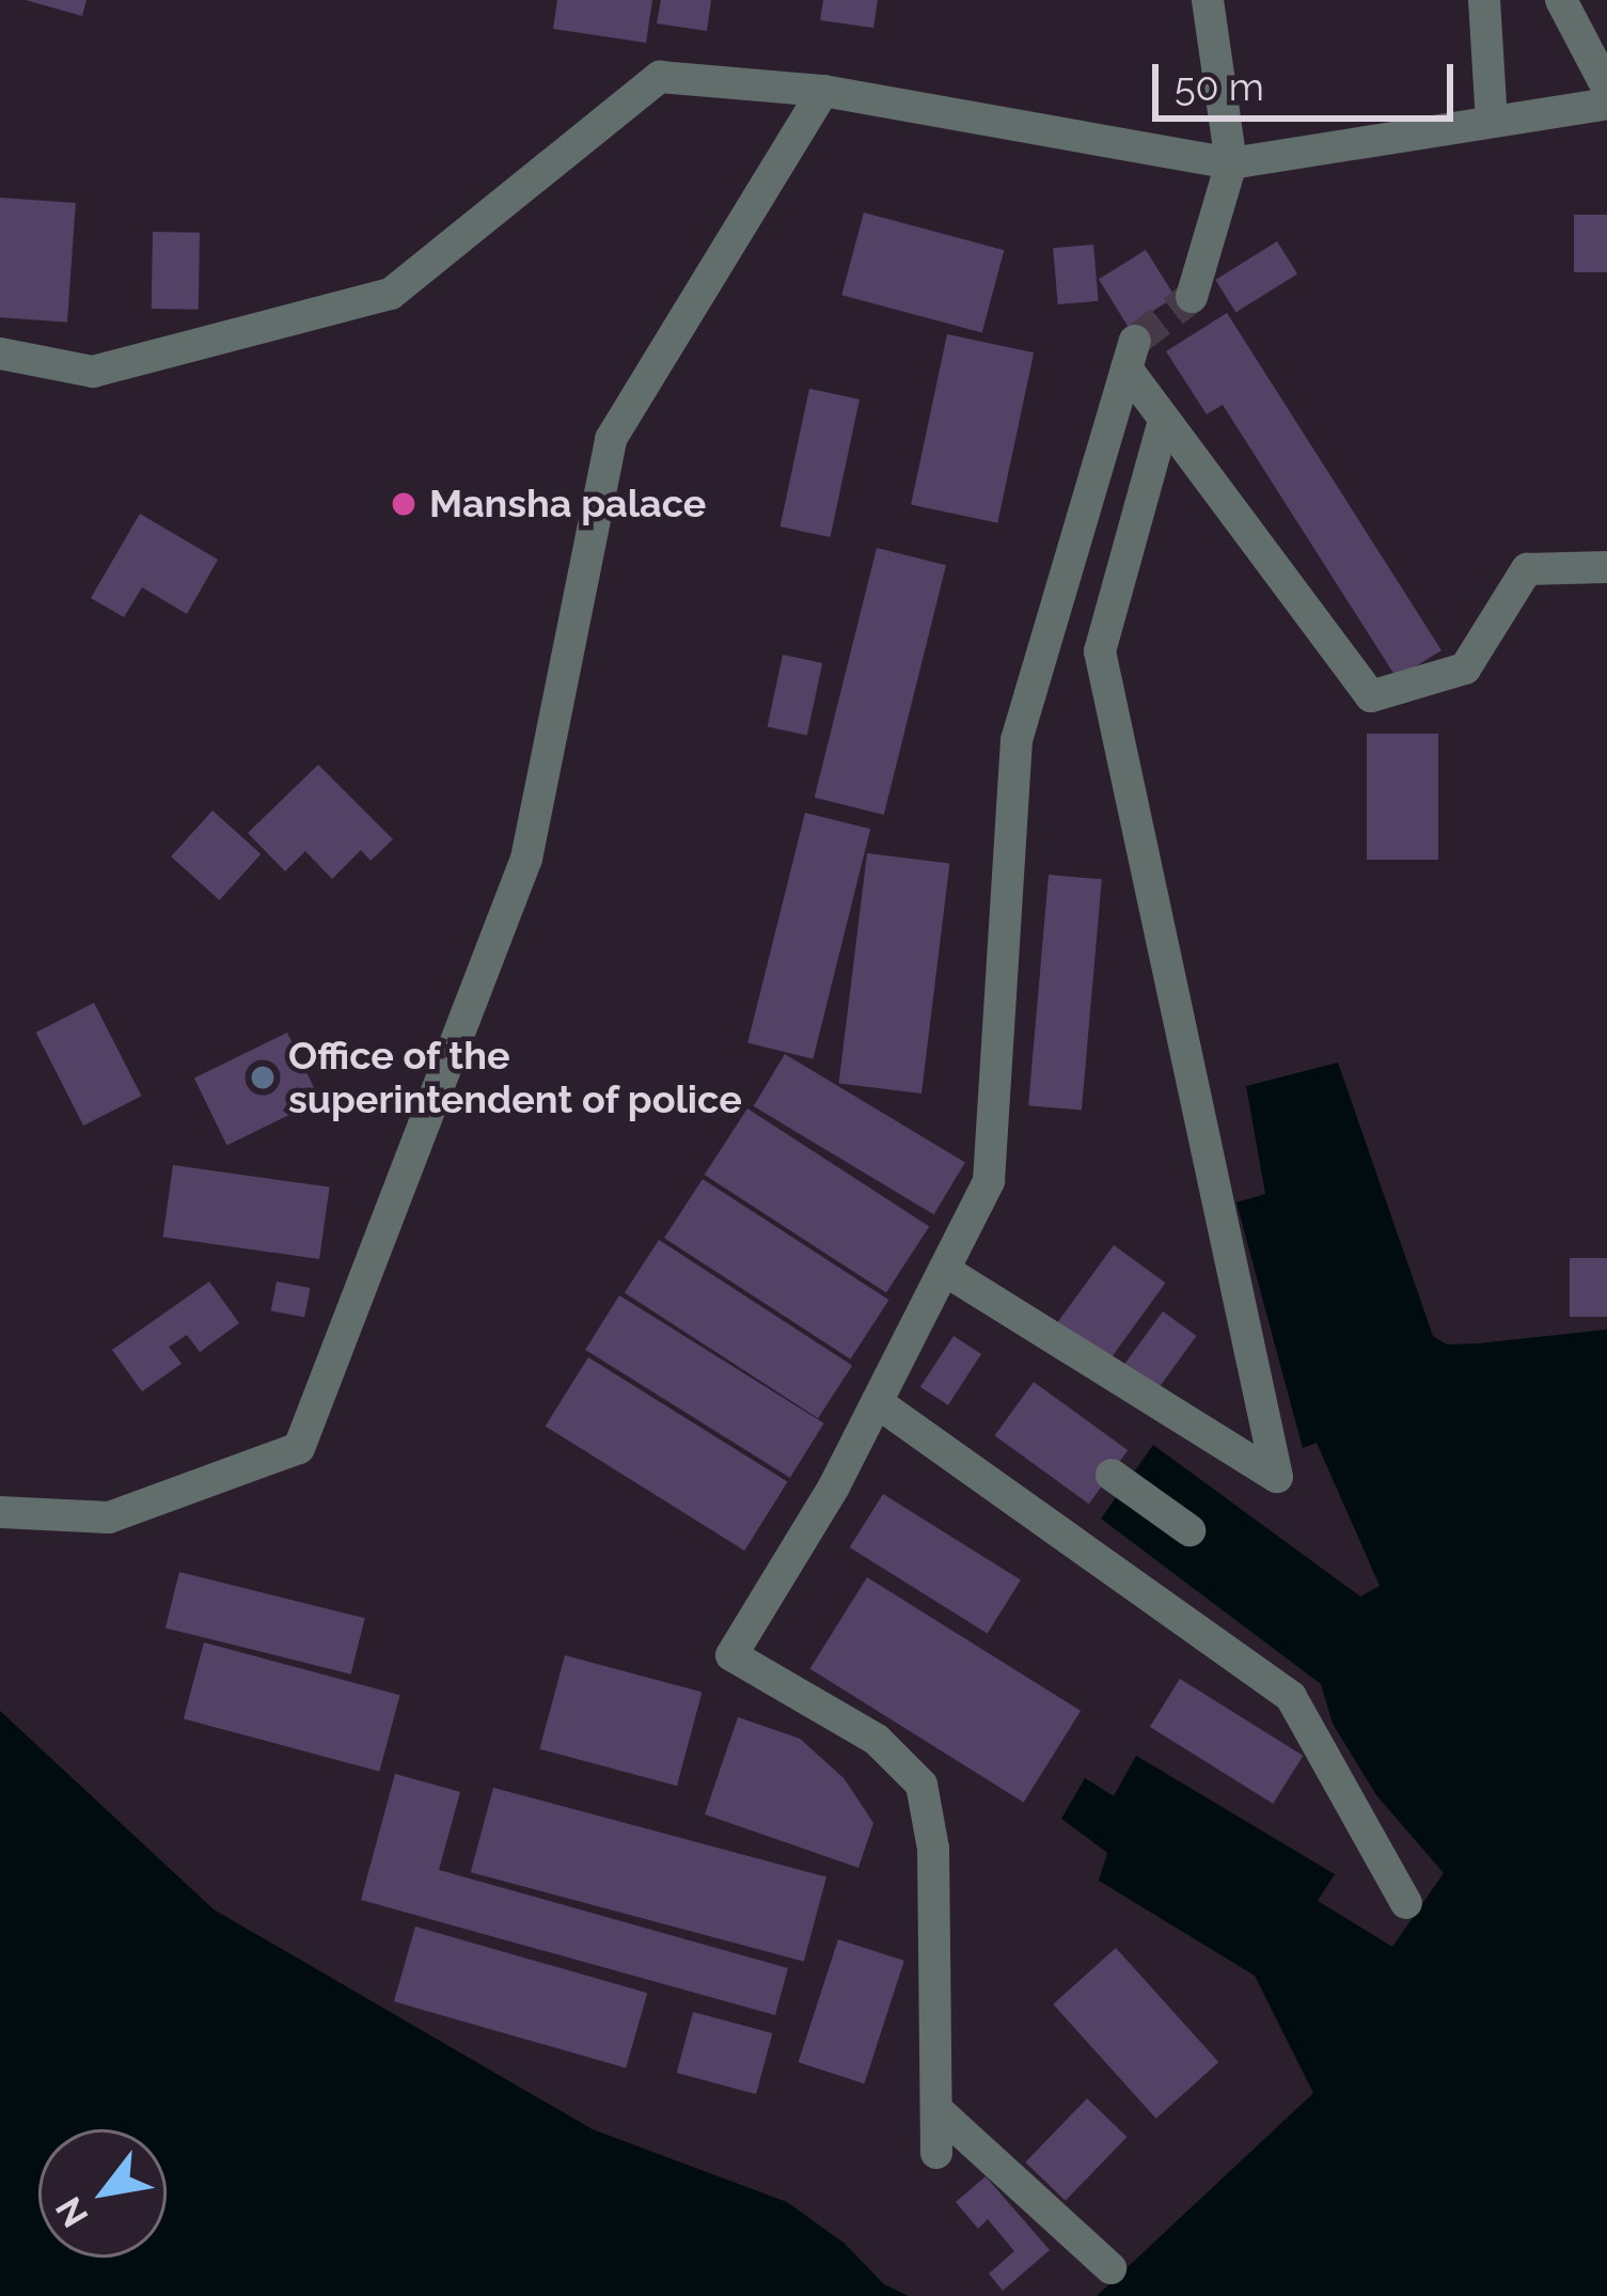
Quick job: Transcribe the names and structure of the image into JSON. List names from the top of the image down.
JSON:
{
  "places": ["Mansha palace", "Office of the superintendent of police"],
  "scale_bar": "50 m",
  "north": "bottom left"
}
